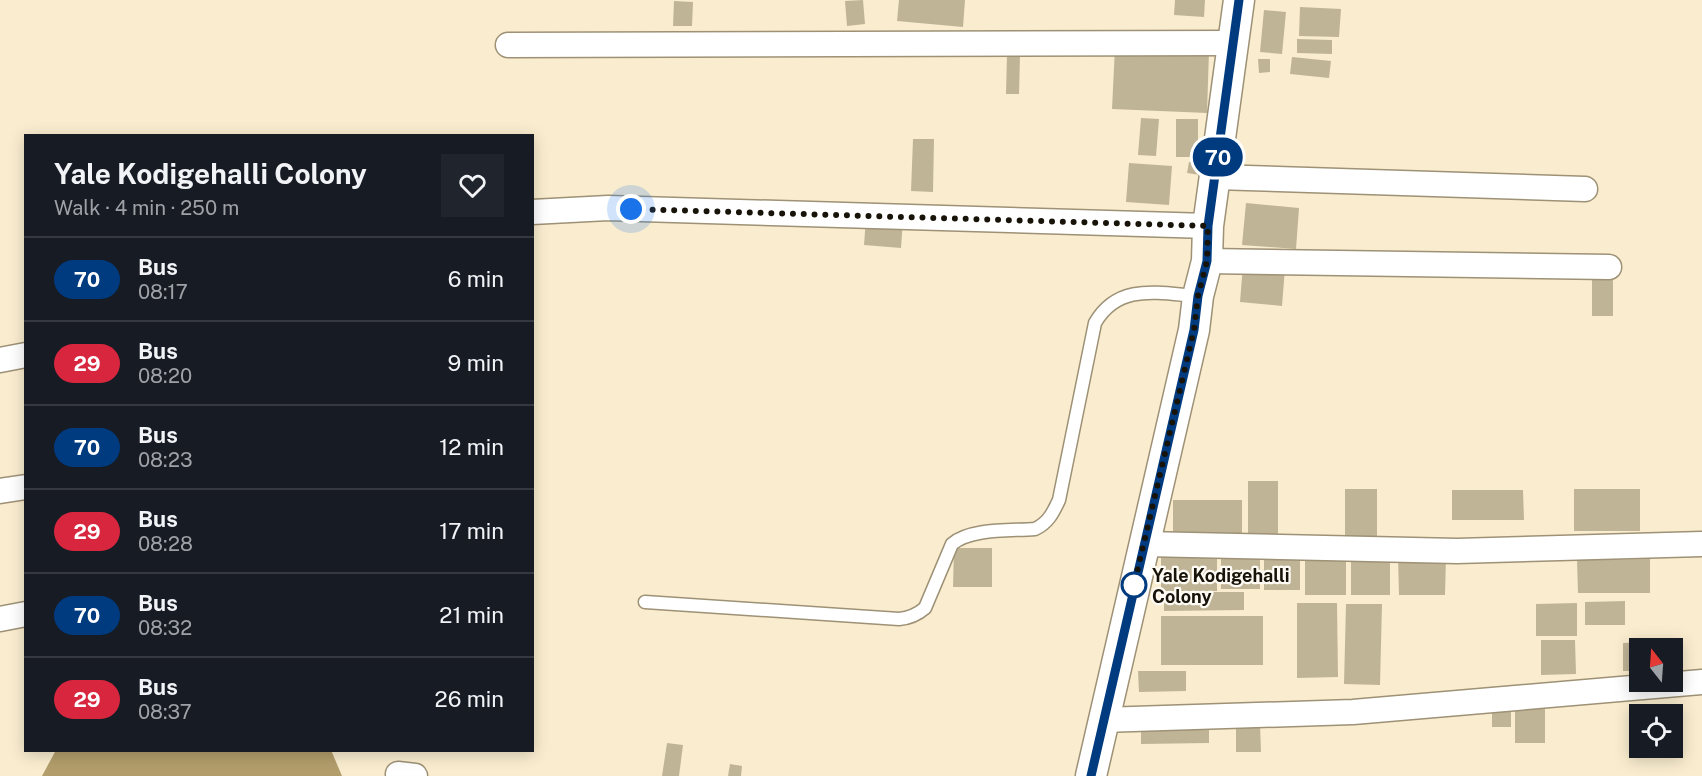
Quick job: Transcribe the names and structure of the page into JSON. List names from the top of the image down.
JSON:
{
  "places": ["Yale Kodigehalli Colony"],
  "lines": ["bus line 70"],
  "north": "top",
  "page": {
    "on_map": "70",
    "heading": ["Yale Kodigehalli Colony", "Walk · 4 min · 250 m"],
    "list": [
      {
        "mark": "70",
        "name": "Bus",
        "note": "08:17",
        "value": "6 min"
      },
      {
        "mark": "29",
        "name": "Bus",
        "note": "08:20",
        "value": "9 min"
      },
      {
        "mark": "70",
        "name": "Bus",
        "note": "08:23",
        "value": "12 min"
      },
      {
        "mark": "29",
        "name": "Bus",
        "note": "08:28",
        "value": "17 min"
      },
      {
        "mark": "70",
        "name": "Bus",
        "note": "08:32",
        "value": "21 min"
      },
      {
        "mark": "29",
        "name": "Bus",
        "note": "08:37",
        "value": "26 min"
      }
    ]
  }
}
